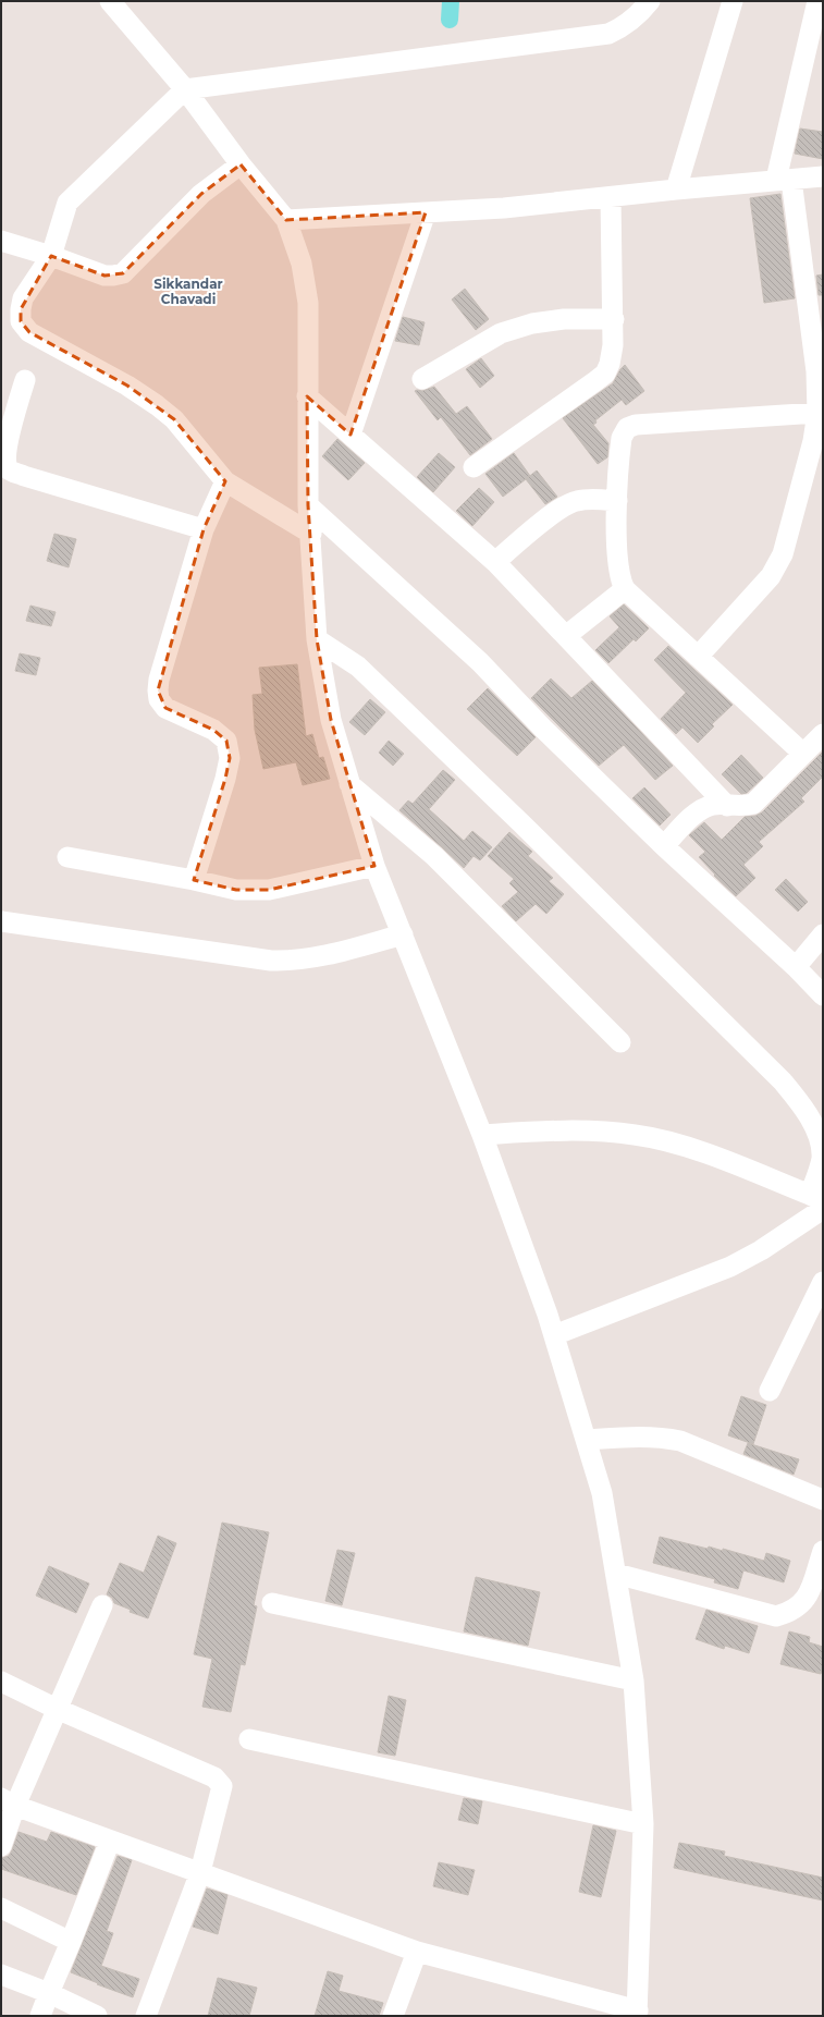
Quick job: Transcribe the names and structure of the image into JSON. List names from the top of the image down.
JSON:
{
  "districts": ["Sikkandar Chavadi"]
}
